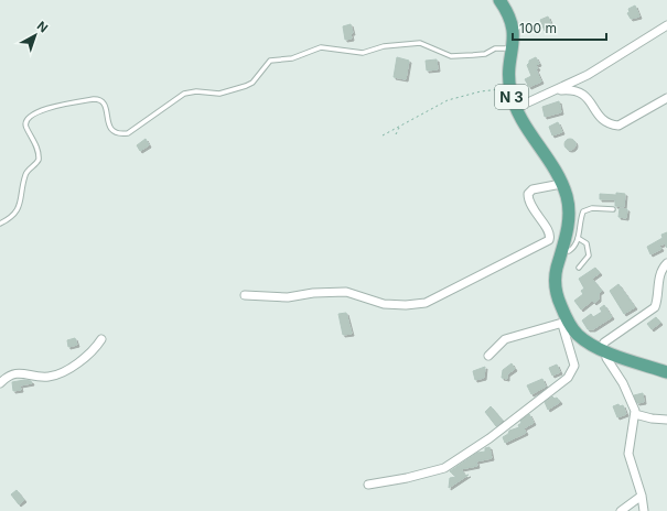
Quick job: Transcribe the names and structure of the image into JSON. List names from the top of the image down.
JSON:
{
  "streets": {
    "main road": ["N 3"]
  },
  "scale_bar": "100 m",
  "north": "top right"
}
